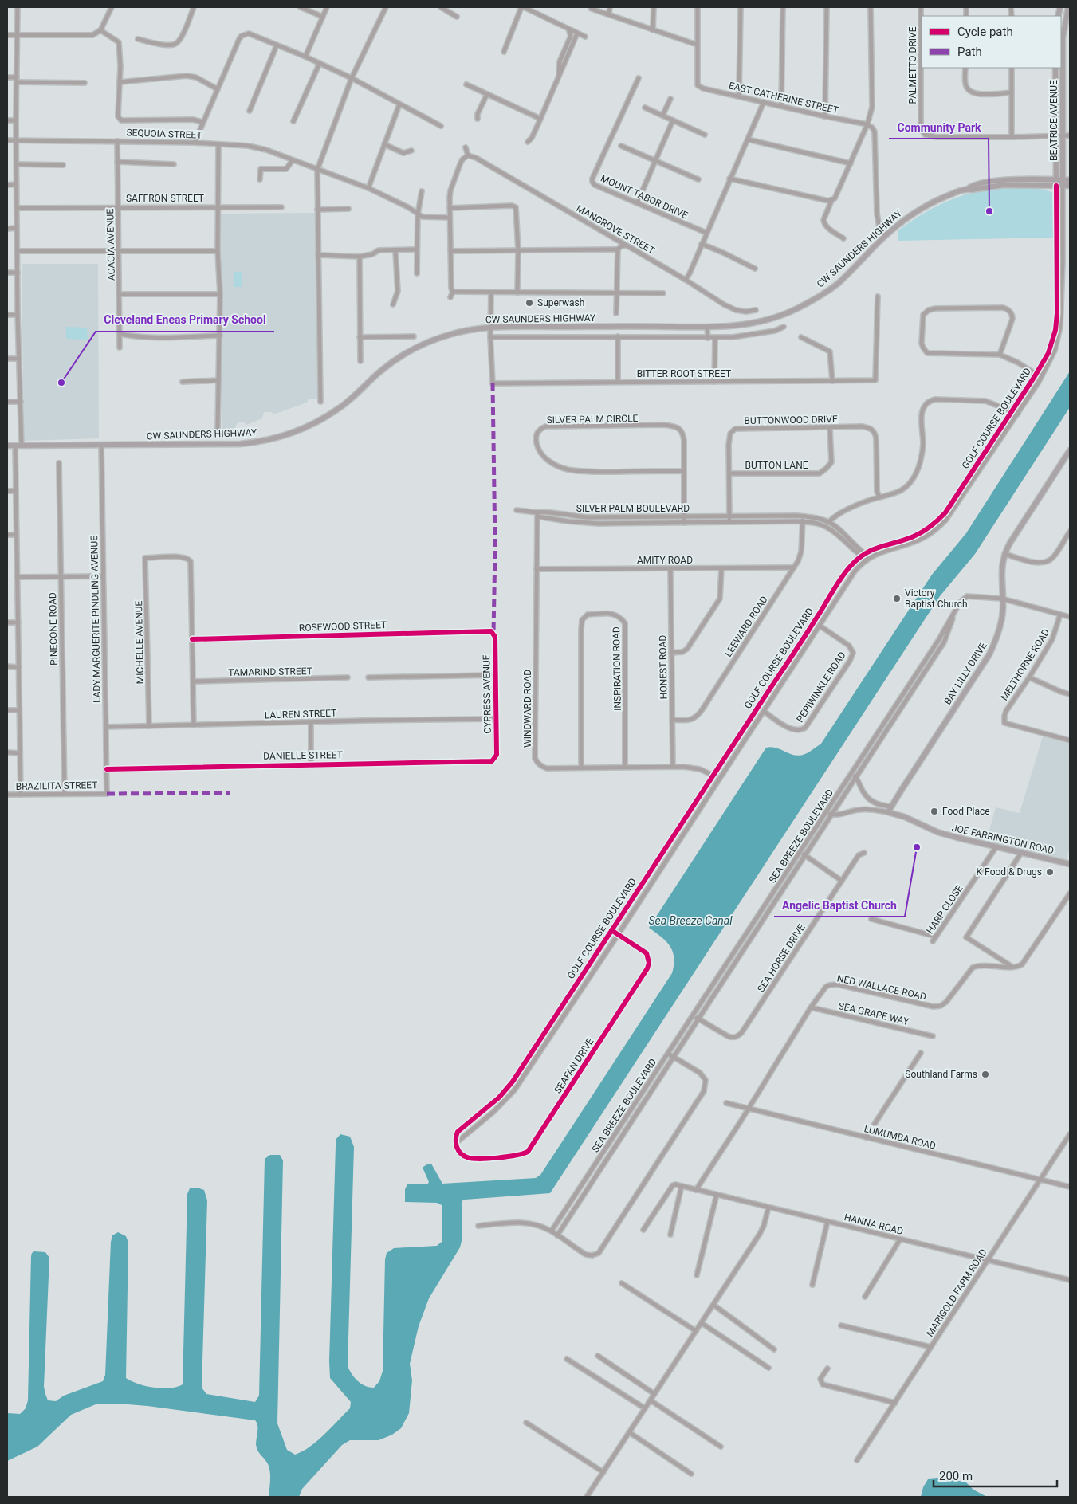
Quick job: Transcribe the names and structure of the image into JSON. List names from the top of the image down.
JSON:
{
  "streets": {
    "main road": [
      "BEATRICE AVENUE",
      "CW SAUNDERS HIGHWAY",
      "BAY LILLY DRIVE",
      "JOE FARRINGTON ROAD"
    ],
    "street": [
      "PALMETTO DRIVE",
      "EAST CATHERINE STREET",
      "SEQUOIA STREET",
      "MOUNT TABOR DRIVE",
      "SAFFRON STREET",
      "MANGROVE STREET",
      "ACACIA AVENUE",
      "BITTER ROOT STREET",
      "GOLF COURSE BOULEVARD",
      "SILVER PALM CIRCLE",
      "BUTTONWOOD DRIVE",
      "BUTTON LANE",
      "SILVER PALM BOULEVARD",
      "AMITY ROAD",
      "LADY MARGUERITE PINDLING AVENUE",
      "ROSEWOOD STREET",
      "LEEWARD ROAD",
      "PINECONE ROAD",
      "MICHELLE AVENUE",
      "MELTHORNE ROAD",
      "HONEST ROAD",
      "INSPIRATION ROAD",
      "TAMARIND STREET",
      "PERIWINKLE ROAD",
      "CYPRESS AVENUE",
      "WINDWARD ROAD",
      "LAUREN STREET",
      "DANIELLE STREET",
      "BRAZILITA STREET",
      "SEA BREEZE BOULEVARD",
      "HARP CLOSE",
      "SEA HORSE DRIVE",
      "NED WALLACE ROAD",
      "SEA GRAPE WAY",
      "SEAFAN DRIVE",
      "LUMUMBA ROAD",
      "HANNA ROAD",
      "MARIGOLD FARM ROAD"
    ]
  },
  "crossings": [
    ["PALMETTO DRIVE", "BEATRICE AVENUE"],
    ["BEATRICE AVENUE", "CW SAUNDERS HIGHWAY"],
    ["BEATRICE AVENUE", "GOLF COURSE BOULEVARD"],
    ["SEQUOIA STREET", "ACACIA AVENUE"],
    ["SAFFRON STREET", "ACACIA AVENUE"],
    ["CW SAUNDERS HIGHWAY", "GOLF COURSE BOULEVARD"],
    ["CW SAUNDERS HIGHWAY", "LADY MARGUERITE PINDLING AVENUE"],
    ["GOLF COURSE BOULEVARD", "SILVER PALM BOULEVARD"],
    ["GOLF COURSE BOULEVARD", "PERIWINKLE ROAD"],
    ["GOLF COURSE BOULEVARD", "WINDWARD ROAD"],
    ["GOLF COURSE BOULEVARD", "SEAFAN DRIVE"],
    ["SILVER PALM CIRCLE", "SILVER PALM BOULEVARD"],
    ["BUTTONWOOD DRIVE", "BUTTON LANE"],
    ["BUTTONWOOD DRIVE", "SILVER PALM BOULEVARD"],
    ["SILVER PALM BOULEVARD", "LEEWARD ROAD"],
    ["SILVER PALM BOULEVARD", "WINDWARD ROAD"],
    ["AMITY ROAD", "LEEWARD ROAD"],
    ["AMITY ROAD", "HONEST ROAD"],
    ["AMITY ROAD", "WINDWARD ROAD"],
    ["LADY MARGUERITE PINDLING AVENUE", "LAUREN STREET"],
    ["LADY MARGUERITE PINDLING AVENUE", "DANIELLE STREET"],
    ["LADY MARGUERITE PINDLING AVENUE", "BRAZILITA STREET"],
    ["ROSEWOOD STREET", "MICHELLE AVENUE"],
    ["ROSEWOOD STREET", "CYPRESS AVENUE"],
    ["LEEWARD ROAD", "HONEST ROAD"],
    ["PINECONE ROAD", "BRAZILITA STREET"],
    ["MICHELLE AVENUE", "LAUREN STREET"],
    ["HONEST ROAD", "WINDWARD ROAD"],
    ["INSPIRATION ROAD", "WINDWARD ROAD"],
    ["BAY LILLY DRIVE", "SEA BREEZE BOULEVARD"],
    ["BAY LILLY DRIVE", "JOE FARRINGTON ROAD"],
    ["CYPRESS AVENUE", "LAUREN STREET"],
    ["CYPRESS AVENUE", "DANIELLE STREET"],
    ["SEA BREEZE BOULEVARD", "JOE FARRINGTON ROAD"],
    ["SEA BREEZE BOULEVARD", "SEA HORSE DRIVE"],
    ["JOE FARRINGTON ROAD", "HARP CLOSE"],
    ["NED WALLACE ROAD", "SEA GRAPE WAY"],
    ["NED WALLACE ROAD", "LUMUMBA ROAD"],
    ["NED WALLACE ROAD", "HANNA ROAD"],
    ["LUMUMBA ROAD", "MARIGOLD FARM ROAD"],
    ["HANNA ROAD", "MARIGOLD FARM ROAD"]
  ],
  "water": ["Sea Breeze Canal"],
  "places": [
    "Community Park",
    "Superwash",
    "Cleveland Eneas Primary School",
    "Victory Baptist Church",
    "Food Place",
    "Angelic Baptist Church",
    "K Food & Drugs",
    "Southland Farms"
  ],
  "legend": ["Cycle path", "Path"],
  "scale_bar": "200 m"
}
